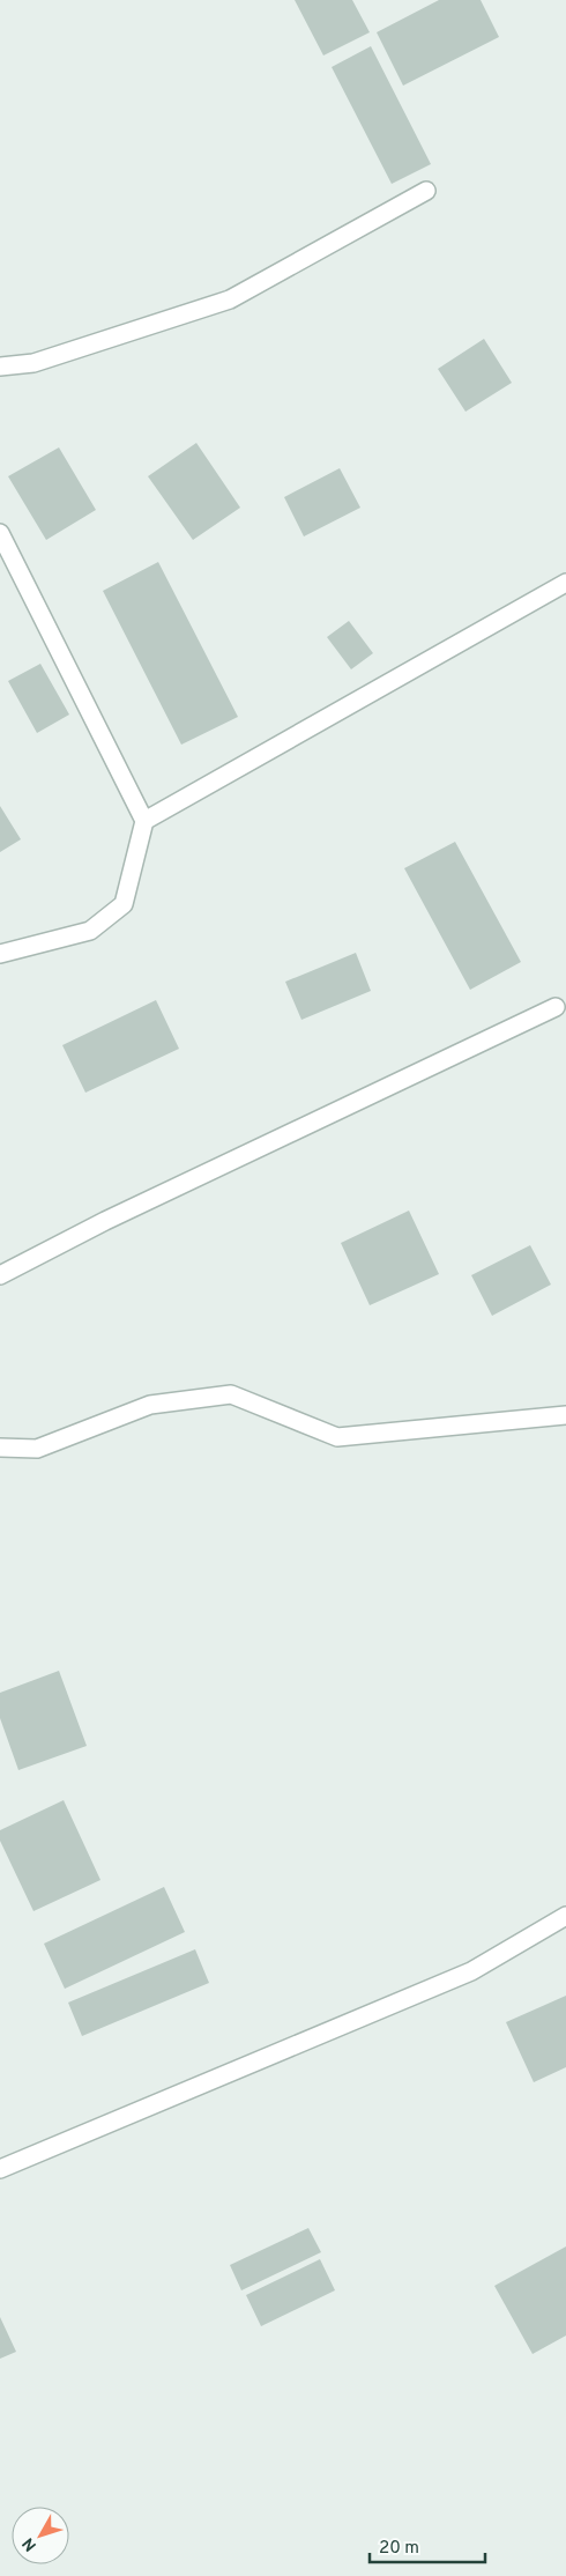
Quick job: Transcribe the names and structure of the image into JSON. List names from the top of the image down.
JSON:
{
  "scale_bar": "20 m",
  "north": "bottom left"
}
